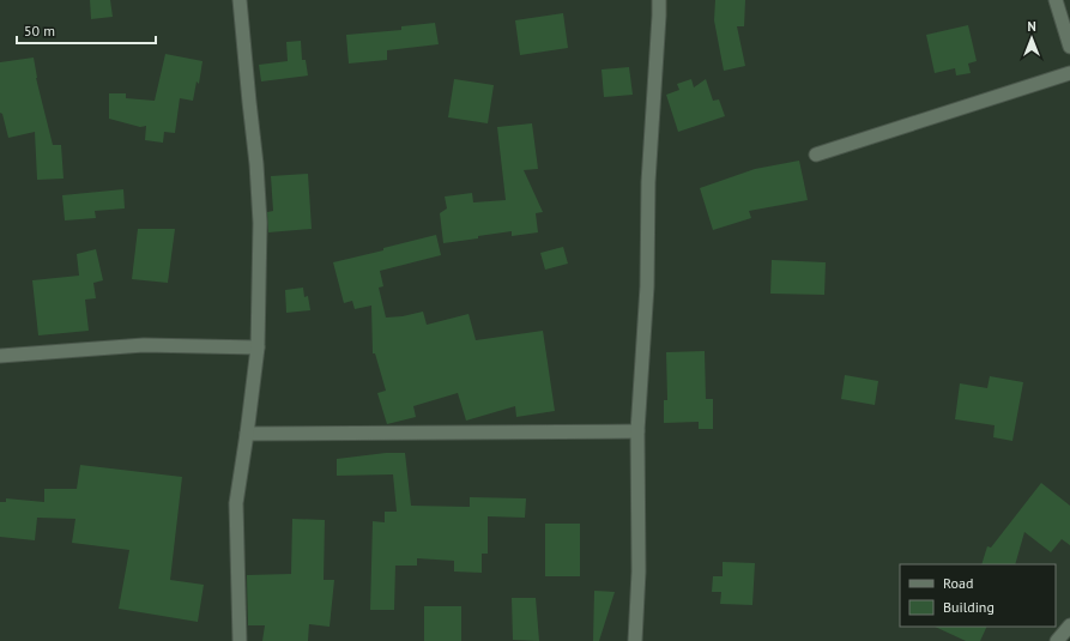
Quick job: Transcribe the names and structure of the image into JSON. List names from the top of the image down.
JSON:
{
  "legend": ["Road", "Building"],
  "scale_bar": "50 m",
  "north": "top"
}
